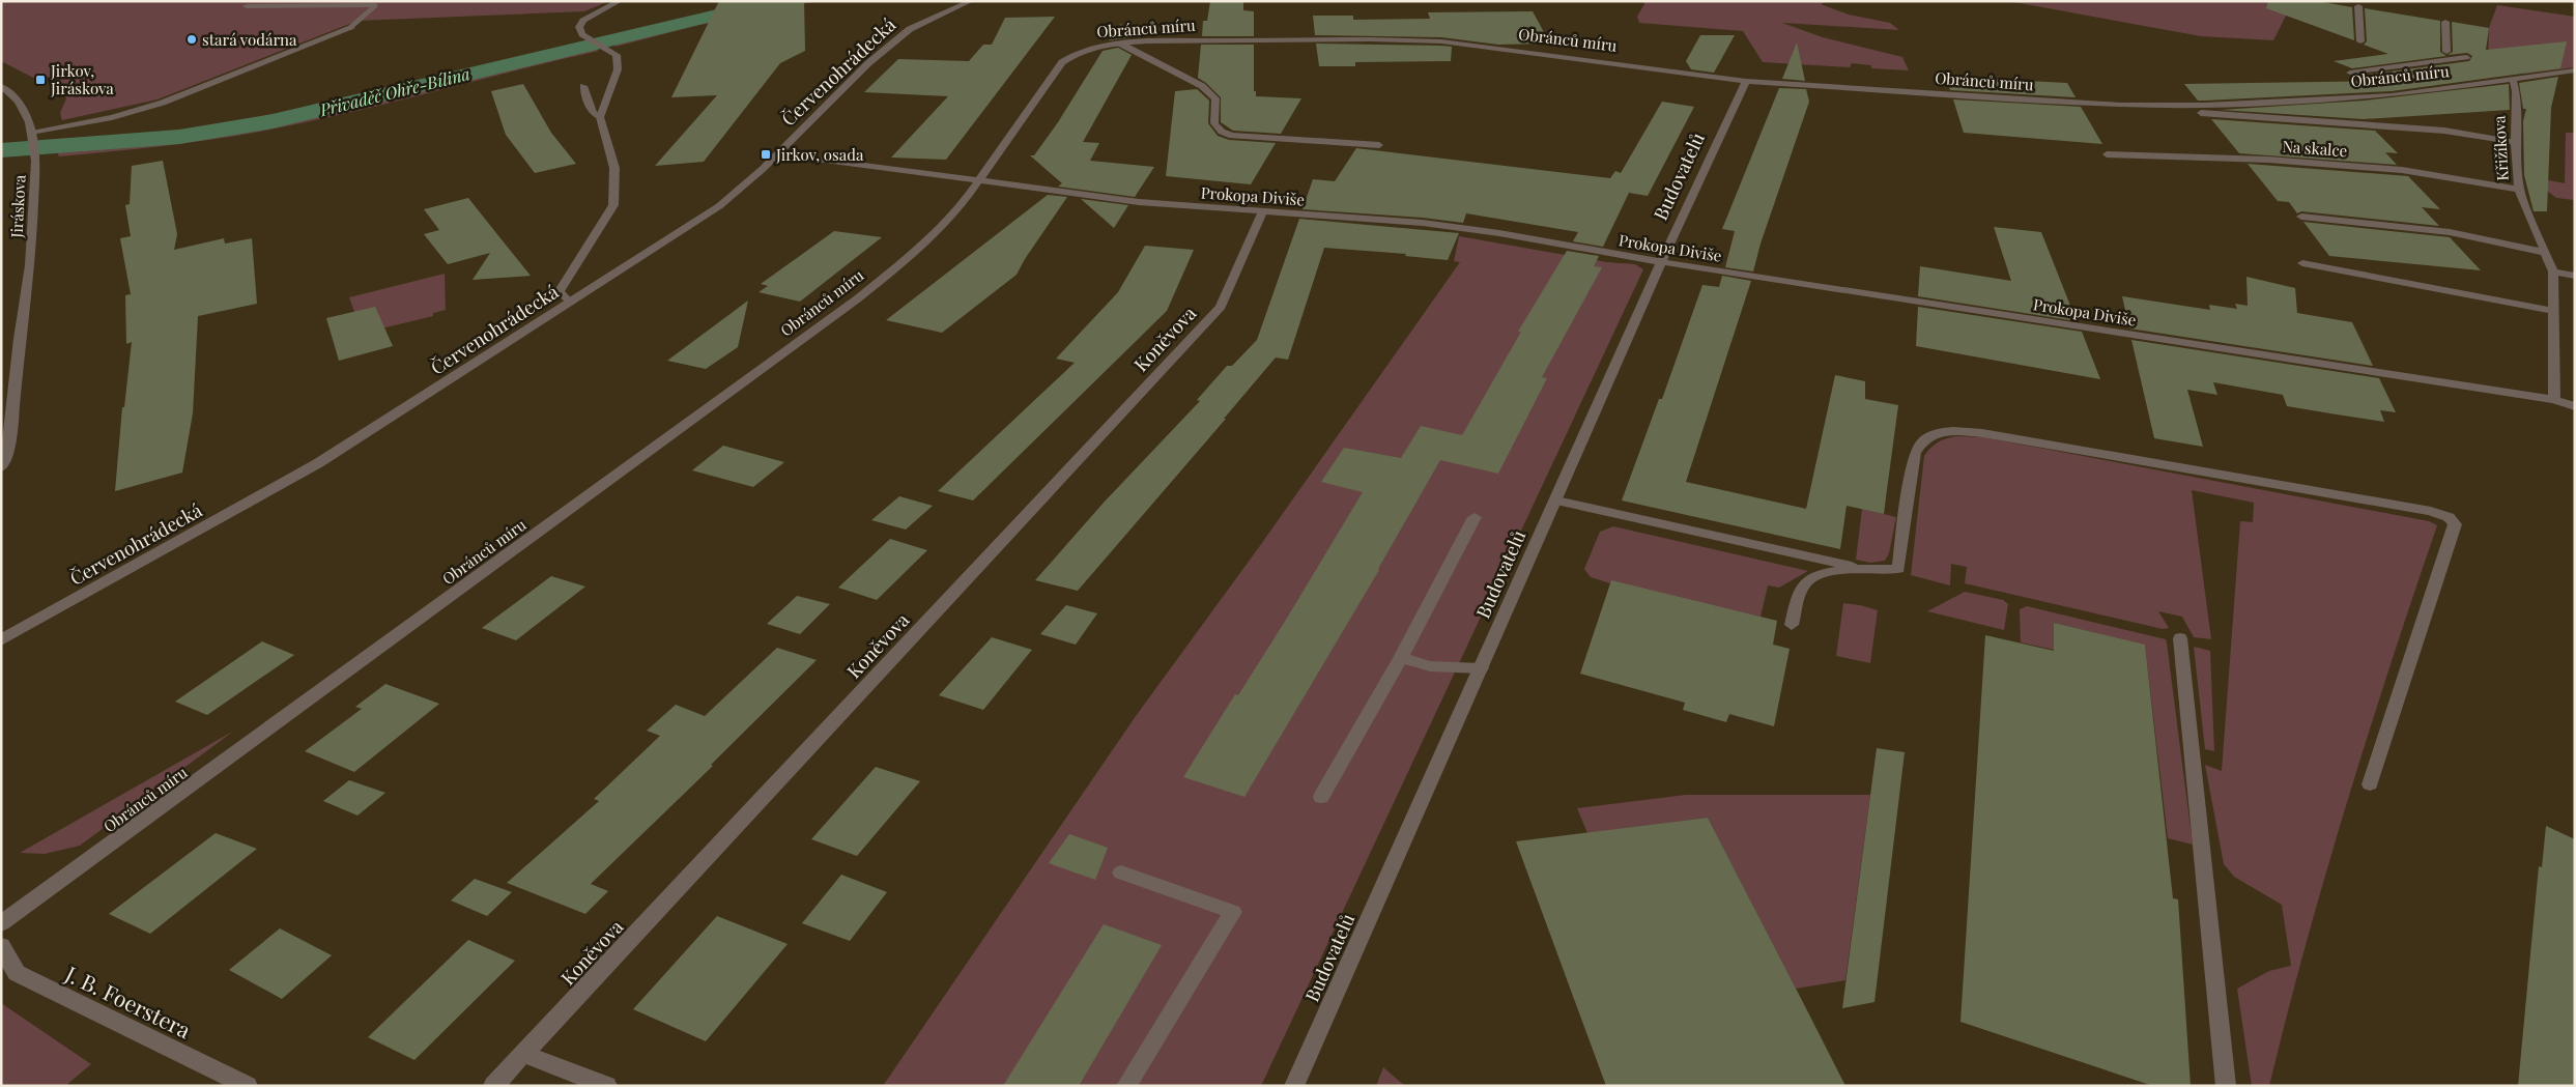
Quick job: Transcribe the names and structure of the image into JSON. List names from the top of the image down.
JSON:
{
  "streets": {
    "street": [
      "Obránců míru",
      "Červenohrádecká",
      "Na skalce",
      "Křižíkova",
      "Budovatelů",
      "Prokopa Diviše",
      "Jiráskova",
      "Koněvova",
      "J. B. Foerstera"
    ]
  },
  "crossings": [
    ["Obránců míru", "Křižíkova"],
    ["Obránců míru", "Budovatelů"],
    ["Obránců míru", "Prokopa Diviše"],
    ["Červenohrádecká", "Prokopa Diviše"],
    ["Na skalce", "Křižíkova"],
    ["Křižíkova", "Prokopa Diviše"],
    ["Budovatelů", "Prokopa Diviše"],
    ["Prokopa Diviše", "Koněvova"]
  ],
  "water": ["Přivaděč Ohře-Bílina"],
  "places": {
    "other": ["stará vodárna"],
    "transit": ["Jirkov, Jiráskova", "Jirkov, osada"]
  }
}
